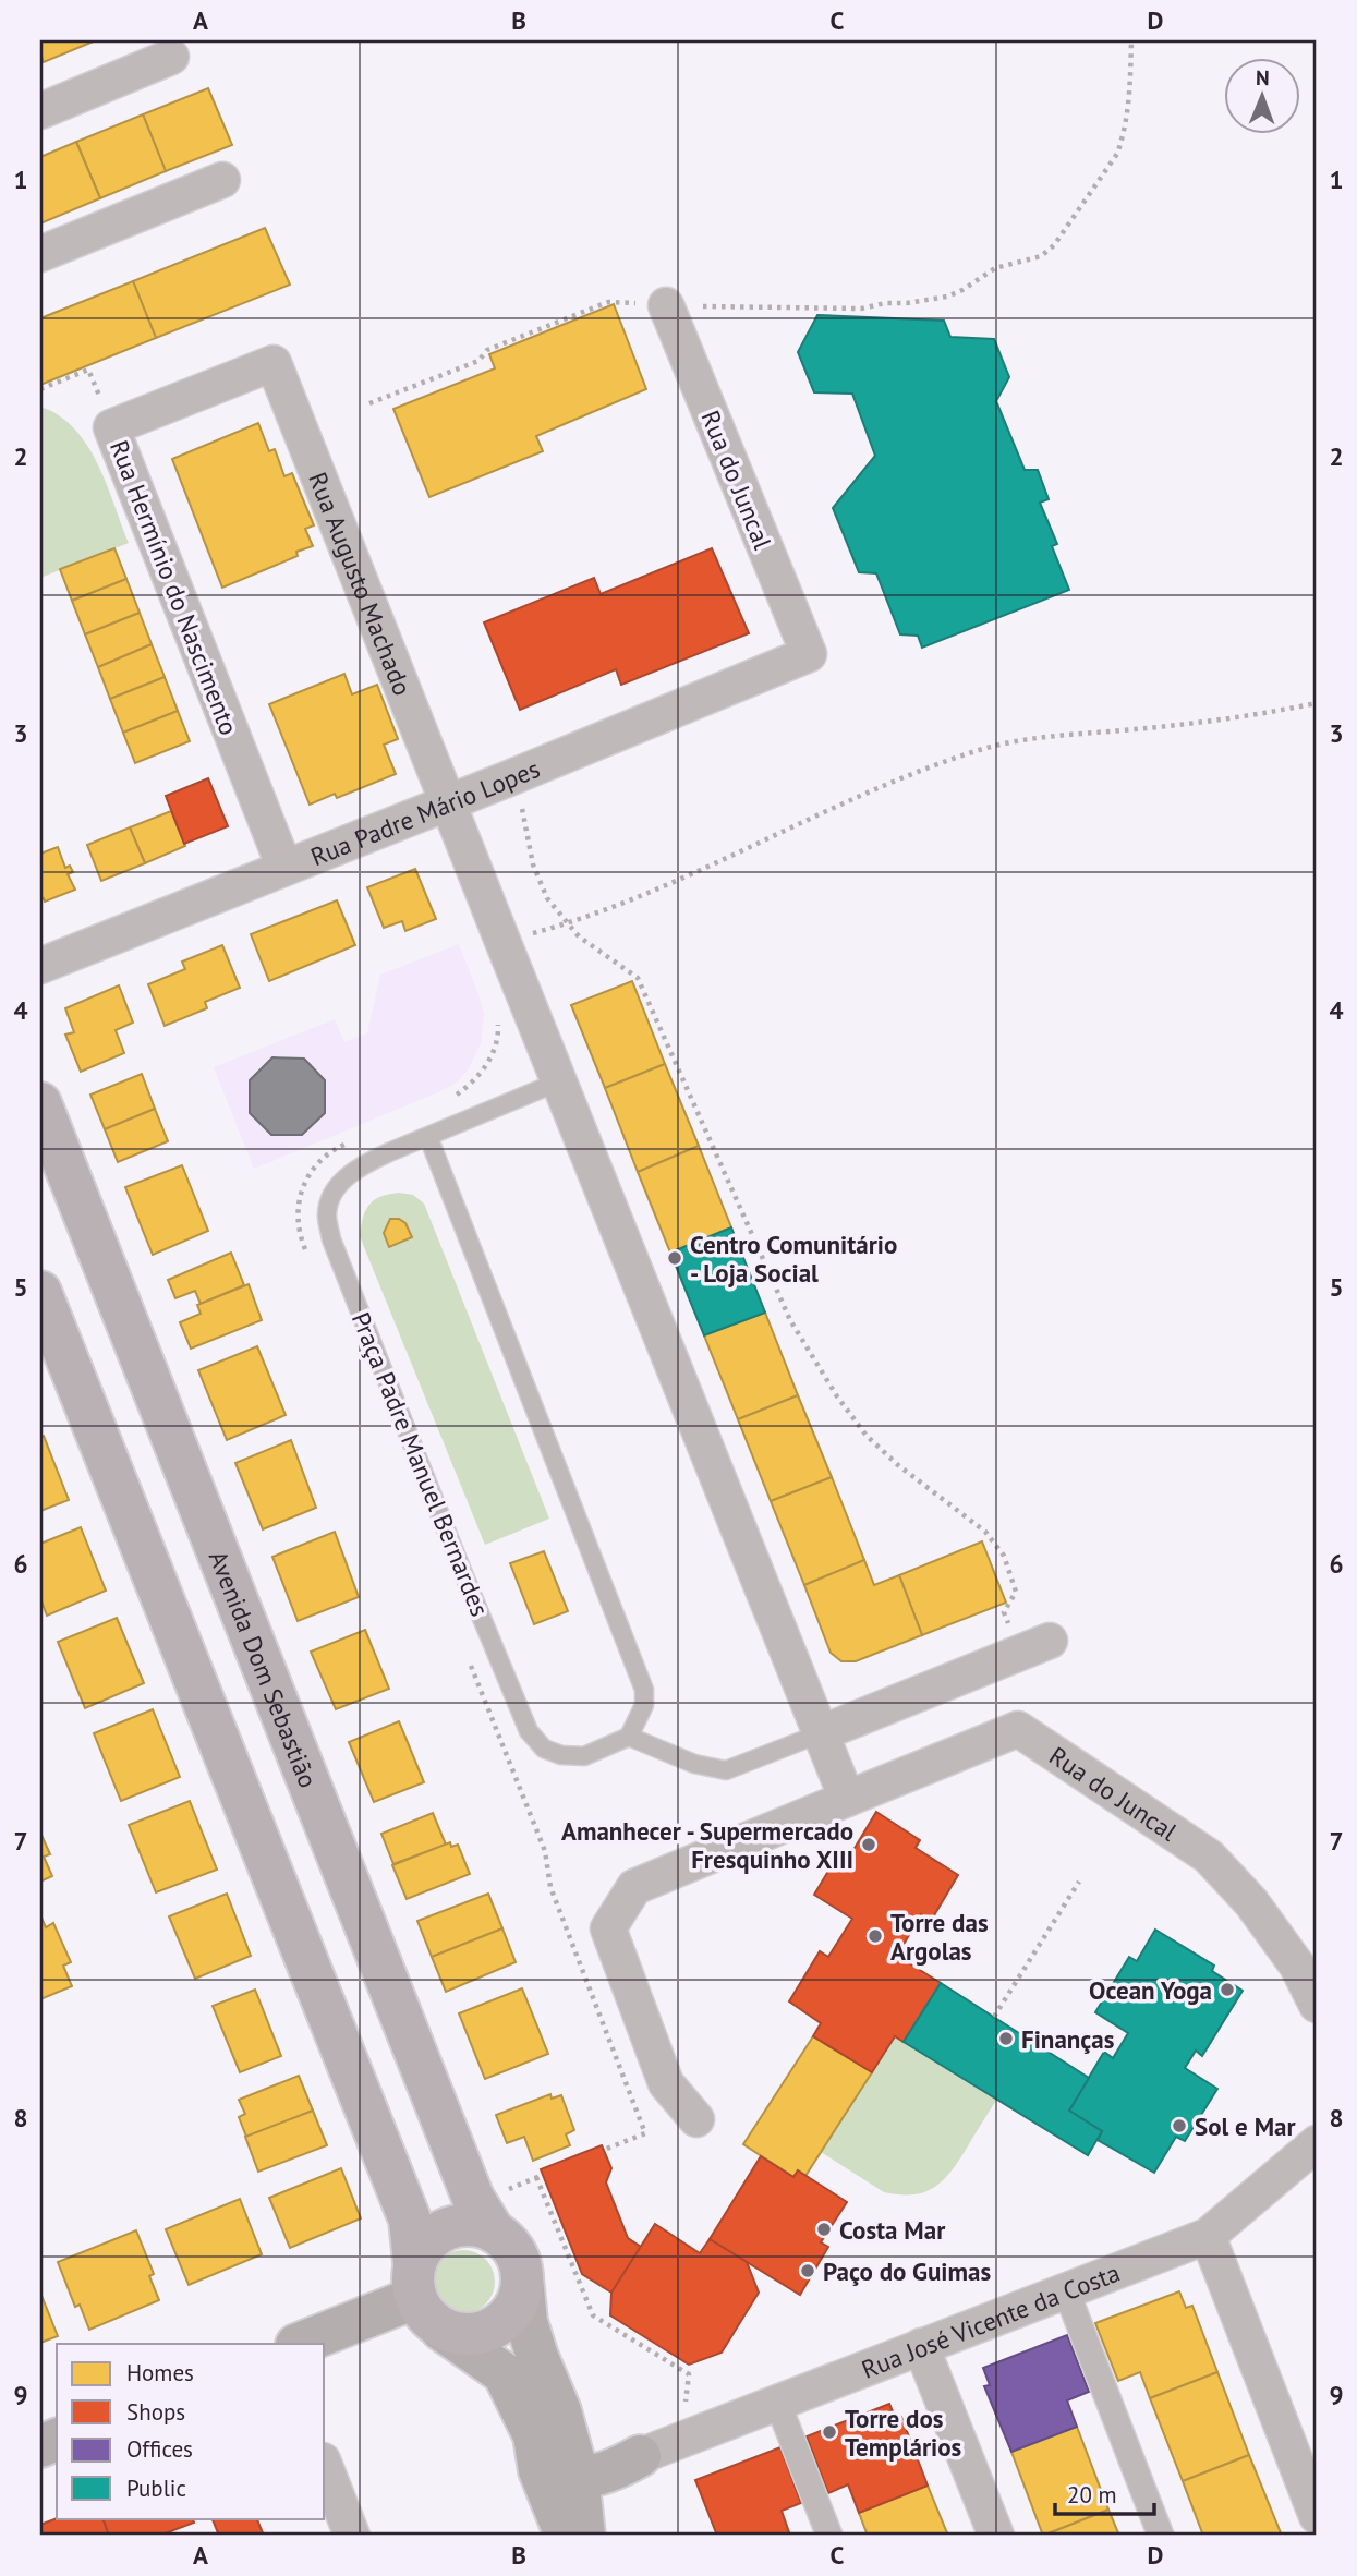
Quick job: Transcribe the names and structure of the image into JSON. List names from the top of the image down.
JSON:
{
  "streets": {
    "main road": ["Avenida Dom Sebastião"],
    "street": [
      "Rua do Juncal",
      "Rua Augusto Machado",
      "Rua Hermínio do Nascimento",
      "Rua Padre Mário Lopes",
      "Rua José Vicente da Costa"
    ],
    "lane": ["Praça Padre Manuel Bernardes"]
  },
  "crossings": [
    ["Rua do Juncal", "Rua Padre Mário Lopes"],
    ["Rua Augusto Machado", "Rua Hermínio do Nascimento"],
    ["Rua Augusto Machado", "Rua Padre Mário Lopes"],
    ["Rua Hermínio do Nascimento", "Rua Padre Mário Lopes"]
  ],
  "places": [
    "Centro Comunitário - Loja Social",
    "Amanhecer - Supermercado Fresquinho XIII",
    "Torre das Argolas",
    "Ocean Yoga",
    "Finanças",
    "Sol e Mar",
    "Costa Mar",
    "Paço do Guimas",
    "Torre dos Templários"
  ],
  "legend": [
    "Homes",
    "Shops",
    "Offices",
    "Public"
  ],
  "scale_bar": "20 m",
  "north": "top",
  "grid": {
    "columns": [
      "A",
      "B",
      "C",
      "D"
    ],
    "rows": [
      "1",
      "2",
      "3",
      "4",
      "5",
      "6",
      "7",
      "8",
      "9"
    ]
  }
}
